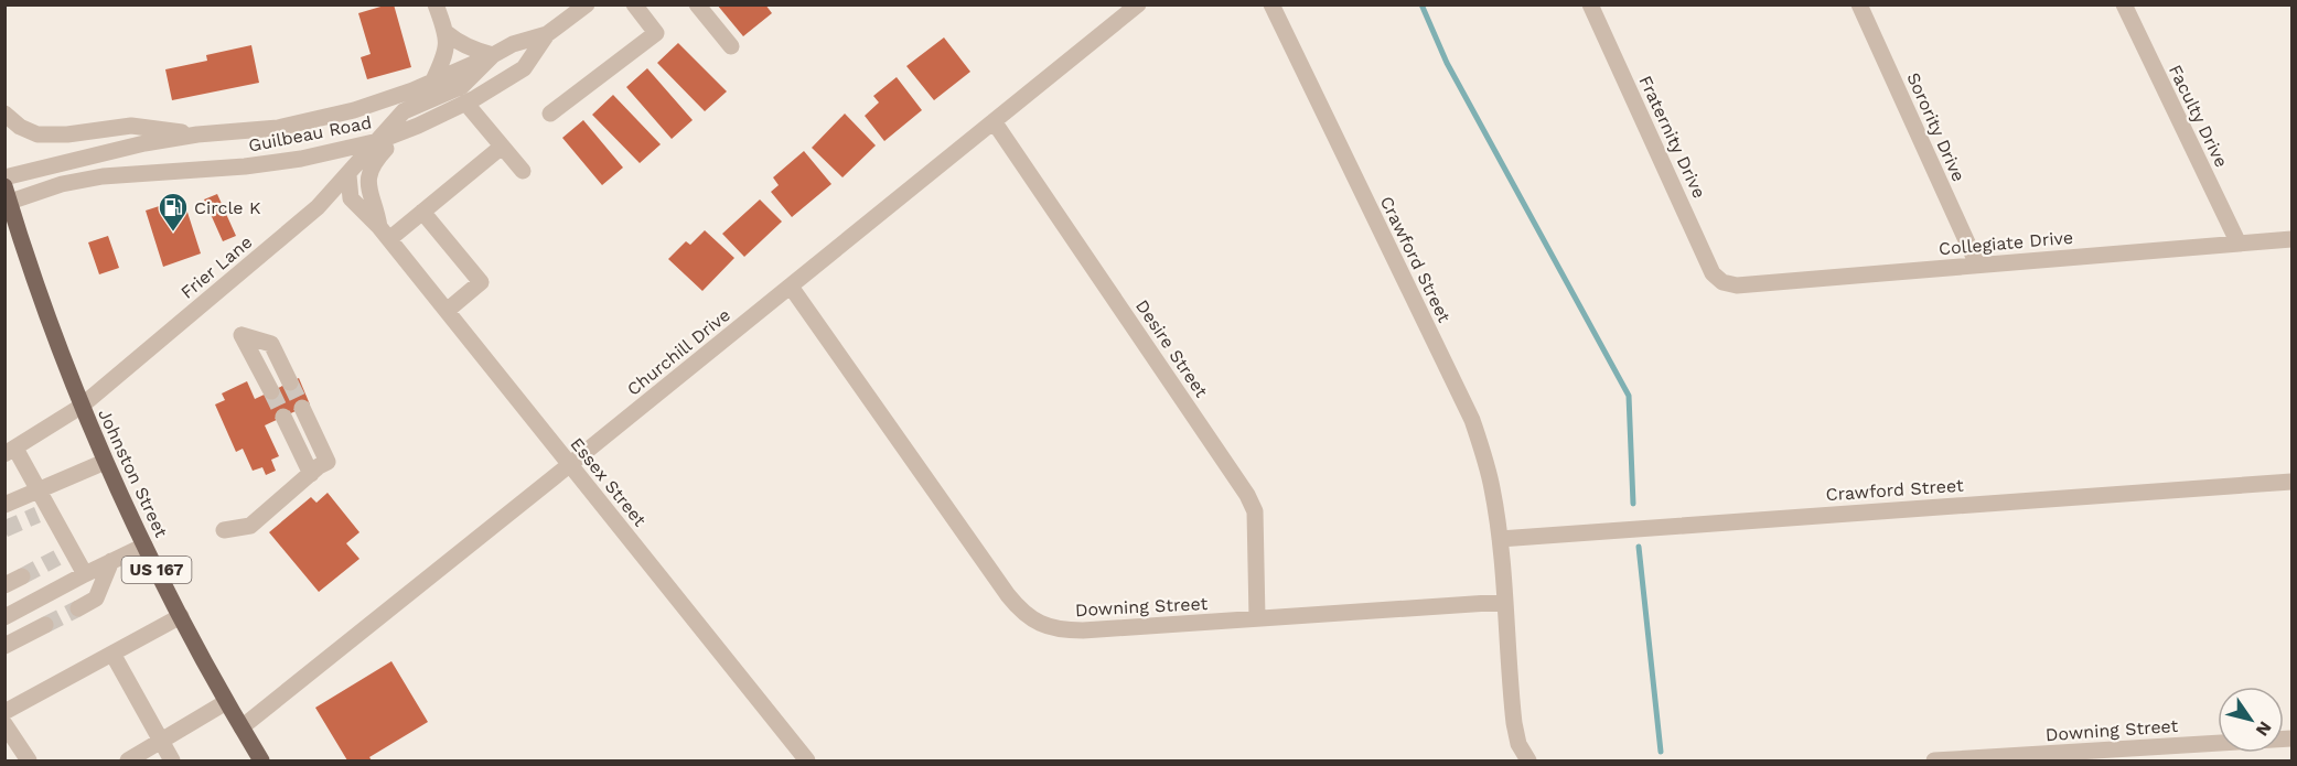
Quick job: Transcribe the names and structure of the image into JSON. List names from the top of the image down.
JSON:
{
  "streets": {
    "main road": ["Johnston Street", "US 167"],
    "street": [
      "Faculty Drive",
      "Sorority Drive",
      "Guilbeau Road",
      "Fraternity Drive",
      "Collegiate Drive",
      "Crawford Street",
      "Frier Lane",
      "Desire Street",
      "Churchill Drive",
      "Essex Street",
      "Downing Street"
    ]
  },
  "crossings": [
    ["Faculty Drive", "Collegiate Drive"],
    ["Sorority Drive", "Collegiate Drive"],
    ["Guilbeau Road", "Frier Lane"],
    ["Guilbeau Road", "Johnston Street"],
    ["Guilbeau Road", "Essex Street"],
    ["Fraternity Drive", "Collegiate Drive"],
    ["Crawford Street", "Downing Street"],
    ["Frier Lane", "Johnston Street"],
    ["Frier Lane", "Essex Street"],
    ["Desire Street", "Churchill Drive"],
    ["Desire Street", "Downing Street"],
    ["Churchill Drive", "Johnston Street"],
    ["Churchill Drive", "Essex Street"],
    ["Churchill Drive", "Downing Street"]
  ],
  "places": {
    "fuel station": ["Circle K"]
  },
  "north": "bottom right"
}
